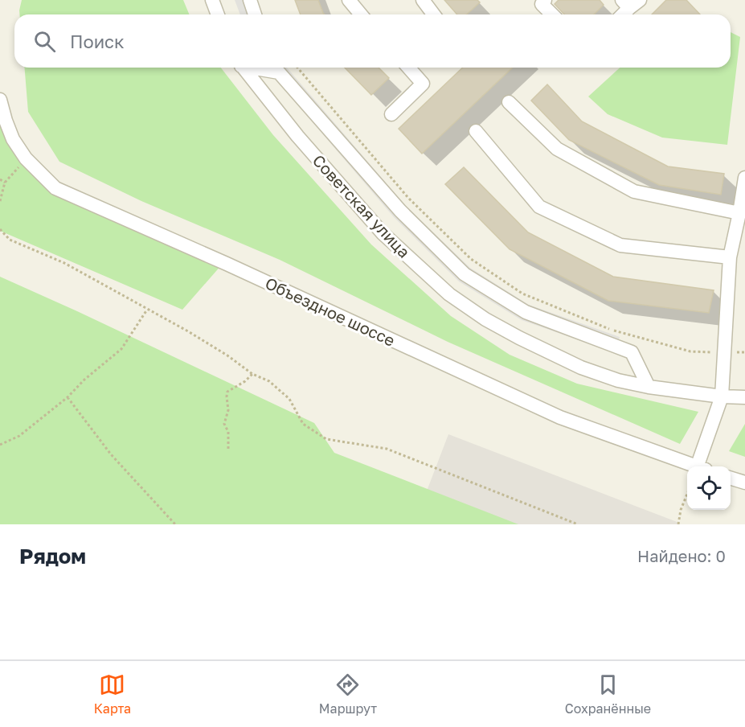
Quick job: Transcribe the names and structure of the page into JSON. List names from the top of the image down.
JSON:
{
  "streets": {
    "street": ["Советская улица", "Объездное шоссе"]
  },
  "page": {
    "search": "Поиск",
    "heading": ["Рядом", "Найдено: 0"],
    "nav": ["Карта", "Маршрут", "Сохранённые"]
  }
}
